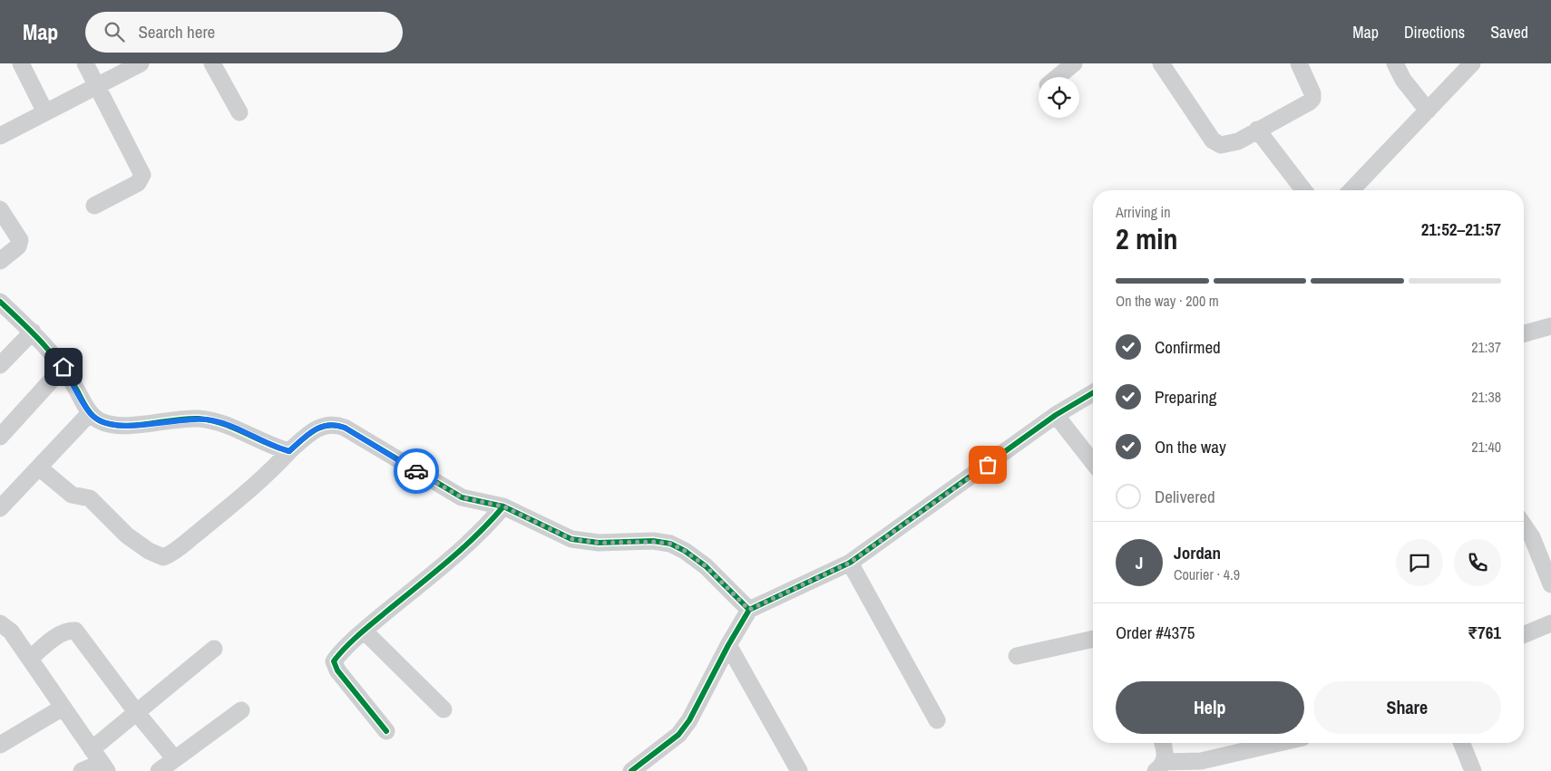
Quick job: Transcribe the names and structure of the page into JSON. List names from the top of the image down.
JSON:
{
  "page": {
    "header": "Map",
    "search": "Search here",
    "nav": ["Map", "Directions", "Saved"],
    "heading": ["2 min", "Arriving in", "21:52–21:57"],
    "panel": [
      "Jordan",
      "Courier · 4.9",
      "Order #4375",
      "₹761"
    ],
    "bar": "On the way · 200 m",
    "list": [
      ["Confirmed", "21:37"],
      ["Preparing", "21:38"],
      ["On the way", "21:40"],
      "Delivered"
    ],
    "round": "J",
    "buttons": ["Help", "Share"]
  }
}
